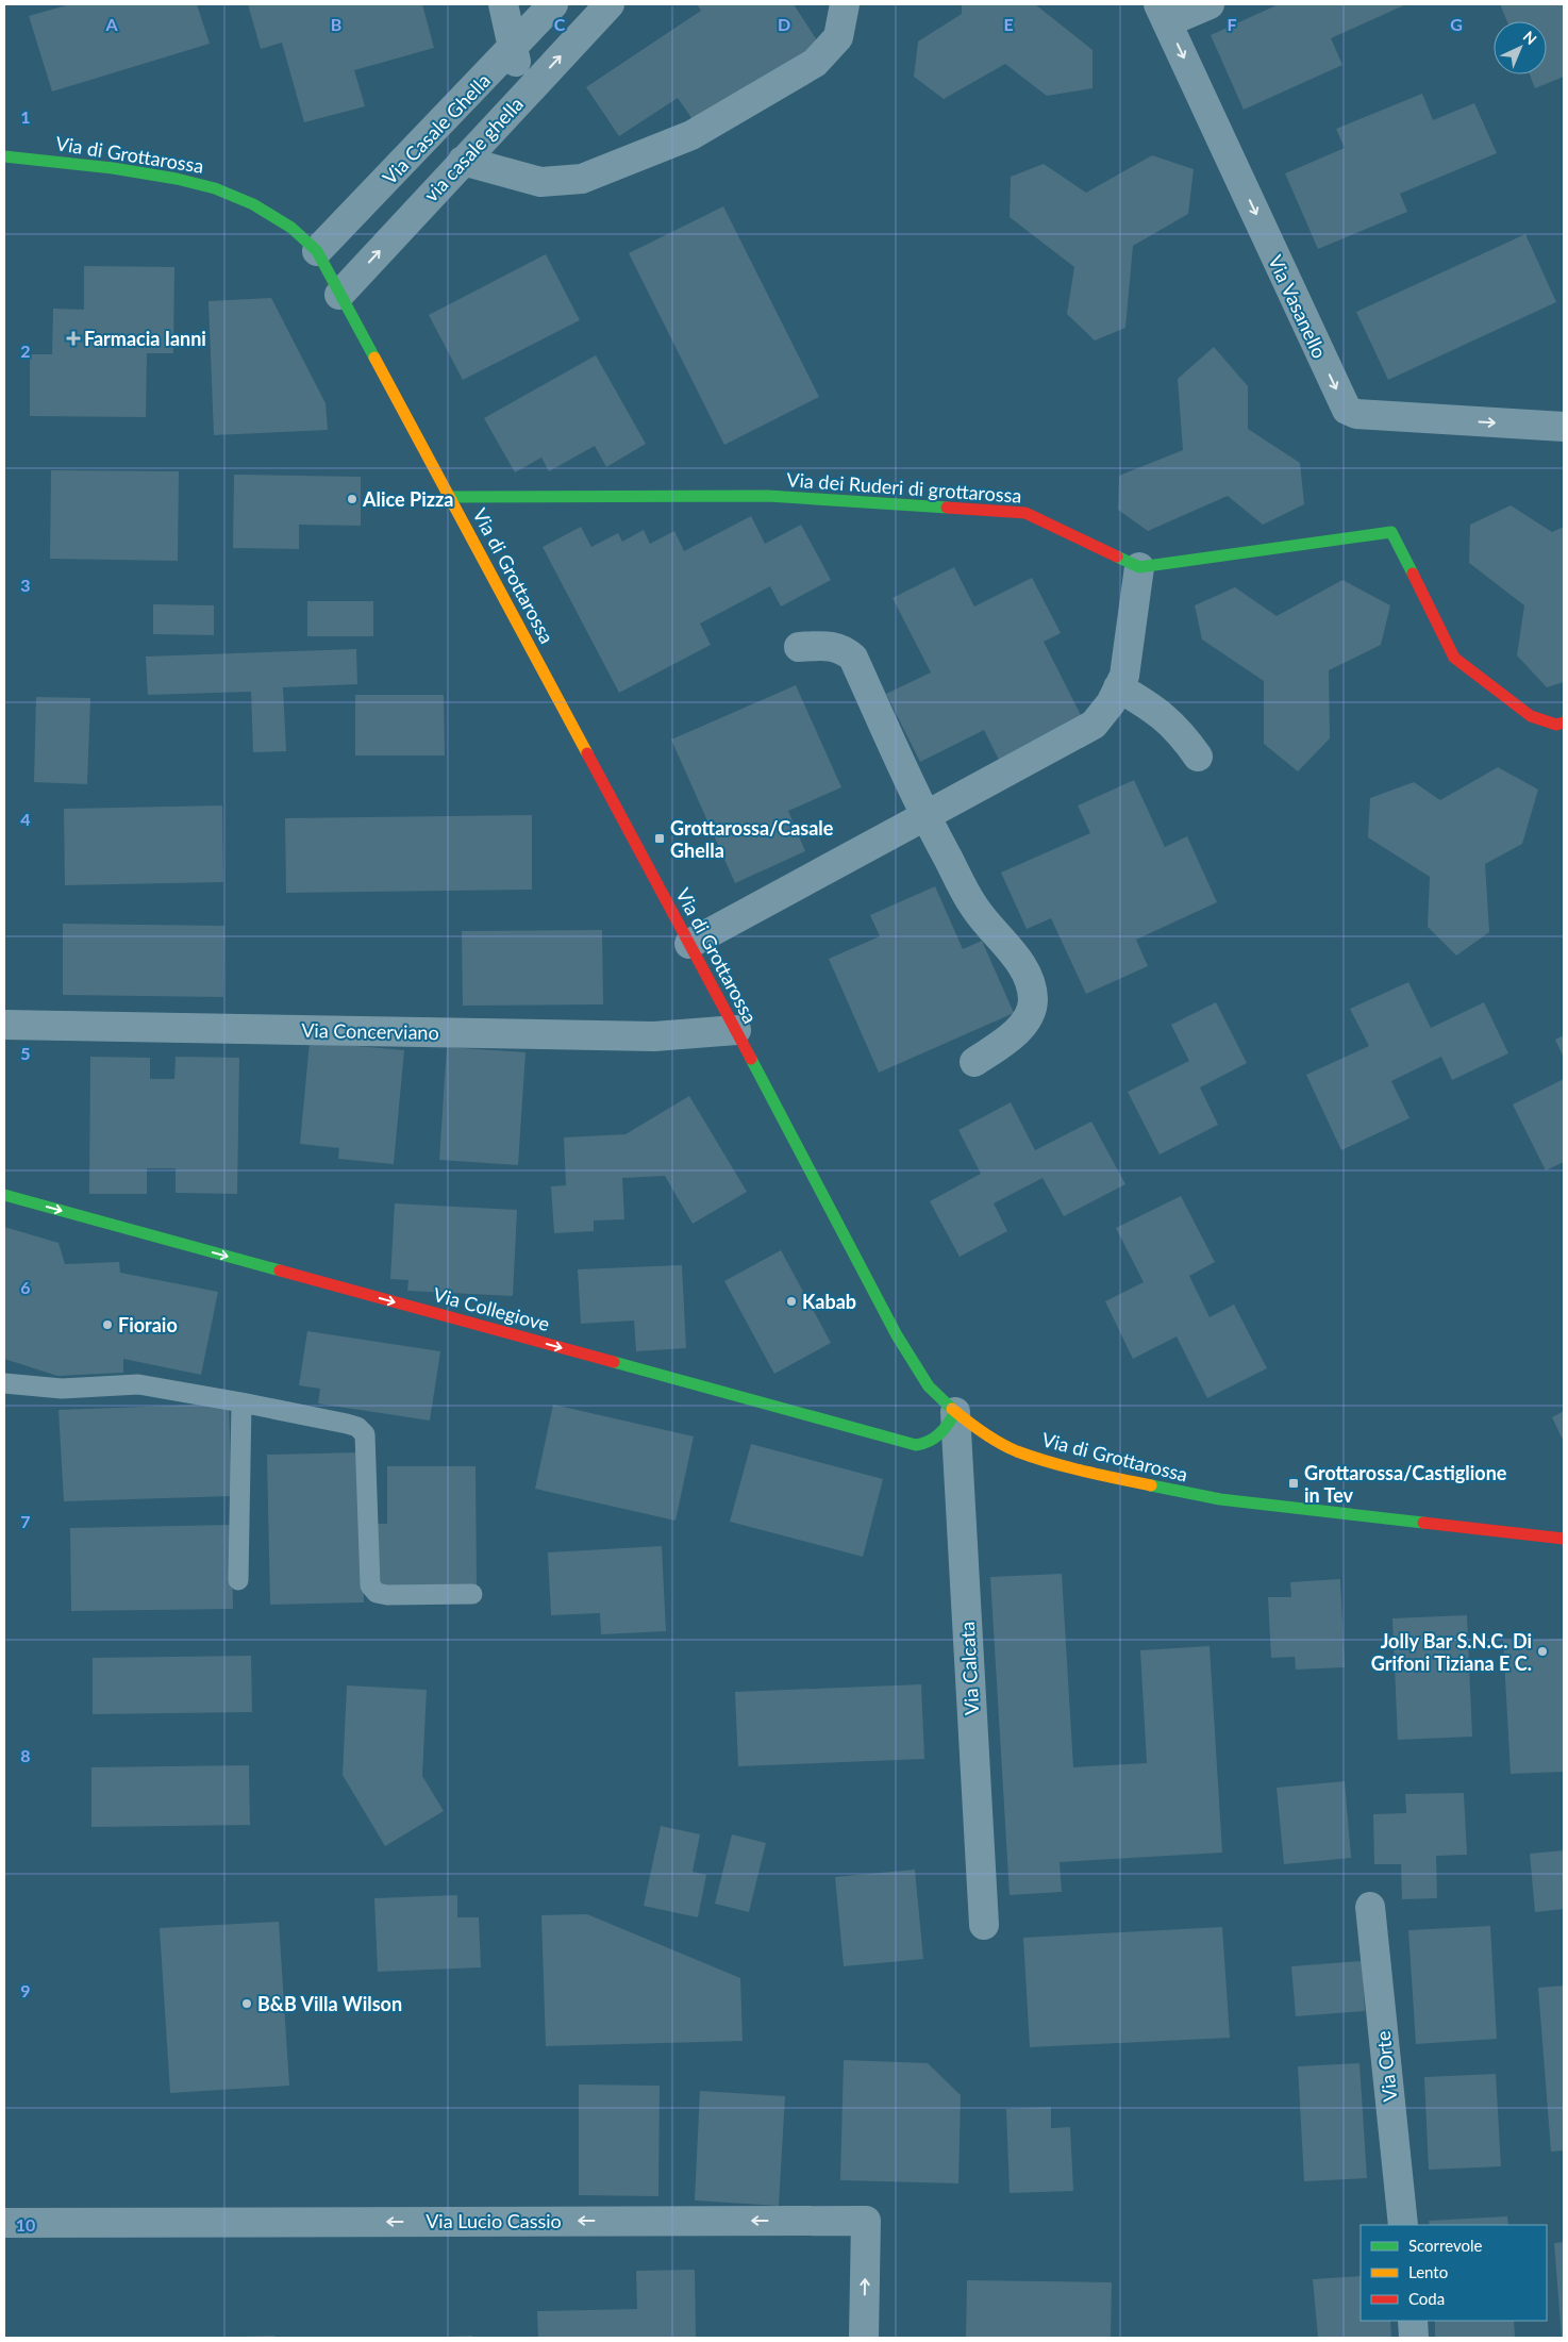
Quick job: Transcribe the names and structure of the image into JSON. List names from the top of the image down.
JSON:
{
  "streets": {
    "street": [
      "Via Casale Ghella",
      "via casale ghella",
      "Via di Grottarossa",
      "Via Vasanello",
      "Via dei Ruderi di grottarossa",
      "Via Concerviano",
      "Via Collegiove",
      "Via Calcata",
      "Via Orte",
      "Via Lucio Cassio"
    ]
  },
  "crossings": [
    ["Via Casale Ghella", "Via di Grottarossa"],
    ["via casale ghella", "Via di Grottarossa"],
    ["Via di Grottarossa", "Via dei Ruderi di grottarossa"],
    ["Via di Grottarossa", "Via Concerviano"],
    ["Via di Grottarossa", "Via Collegiove"],
    ["Via di Grottarossa", "Via Calcata"],
    ["Via Collegiove", "Via Calcata"]
  ],
  "one_way": [
    "via casale ghella",
    "Via Vasanello",
    "Via Collegiove",
    "Via Lucio Cassio"
  ],
  "places": {
    "health": ["Farmacia Ianni"],
    "other": [
      "Alice Pizza",
      "Kabab",
      "Fioraio",
      "Jolly Bar S.N.C. Di Grifoni Tiziana E C.",
      "B&B Villa Wilson"
    ],
    "transit": ["Grottarossa/Casale Ghella", "Grottarossa/Castiglione in Tev"]
  },
  "legend": ["Scorrevole", "Lento", "Coda"],
  "north": "top right",
  "grid": {
    "columns": [
      "A",
      "B",
      "C",
      "D",
      "E",
      "F",
      "G"
    ],
    "rows": [
      "1",
      "2",
      "3",
      "4",
      "5",
      "6",
      "7",
      "8",
      "9",
      "10"
    ]
  }
}
